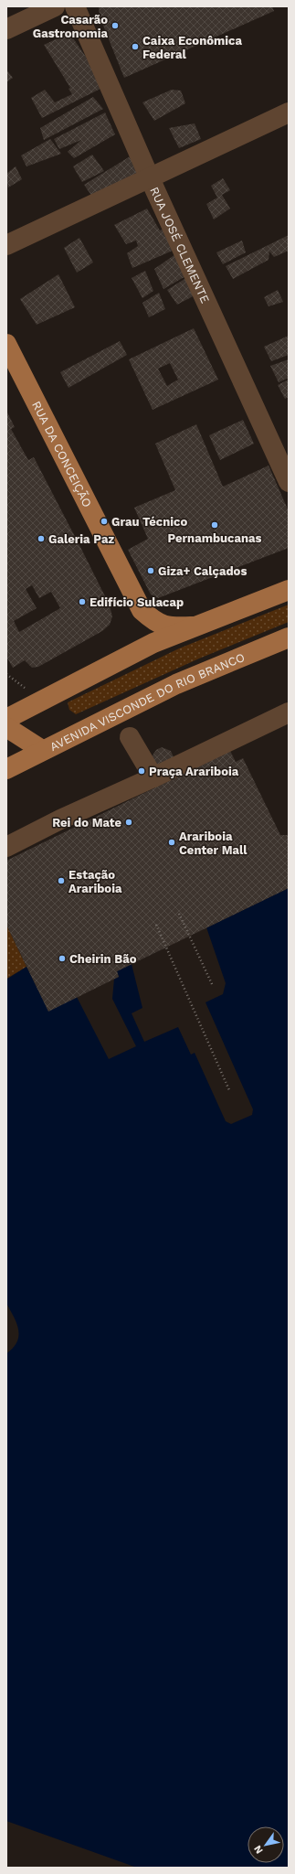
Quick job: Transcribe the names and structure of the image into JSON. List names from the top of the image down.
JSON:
{
  "streets": {
    "main road": ["RUA DA CONCEIÇÃO", "AVENIDA VISCONDE DO RIO BRANCO"],
    "street": ["RUA JOSÉ CLEMENTE"]
  },
  "places": [
    "Casarão Gastronomia",
    "Caixa Econômica Federal",
    "Grau Técnico",
    "Pernambucanas",
    "Galeria Paz",
    "Giza+ Calçados",
    "Edifício Sulacap",
    "Praça Arariboia",
    "Rei do Mate",
    "Arariboia Center Mall",
    "Estação Arariboia",
    "Cheirin Bão"
  ],
  "north": "bottom left"
}
